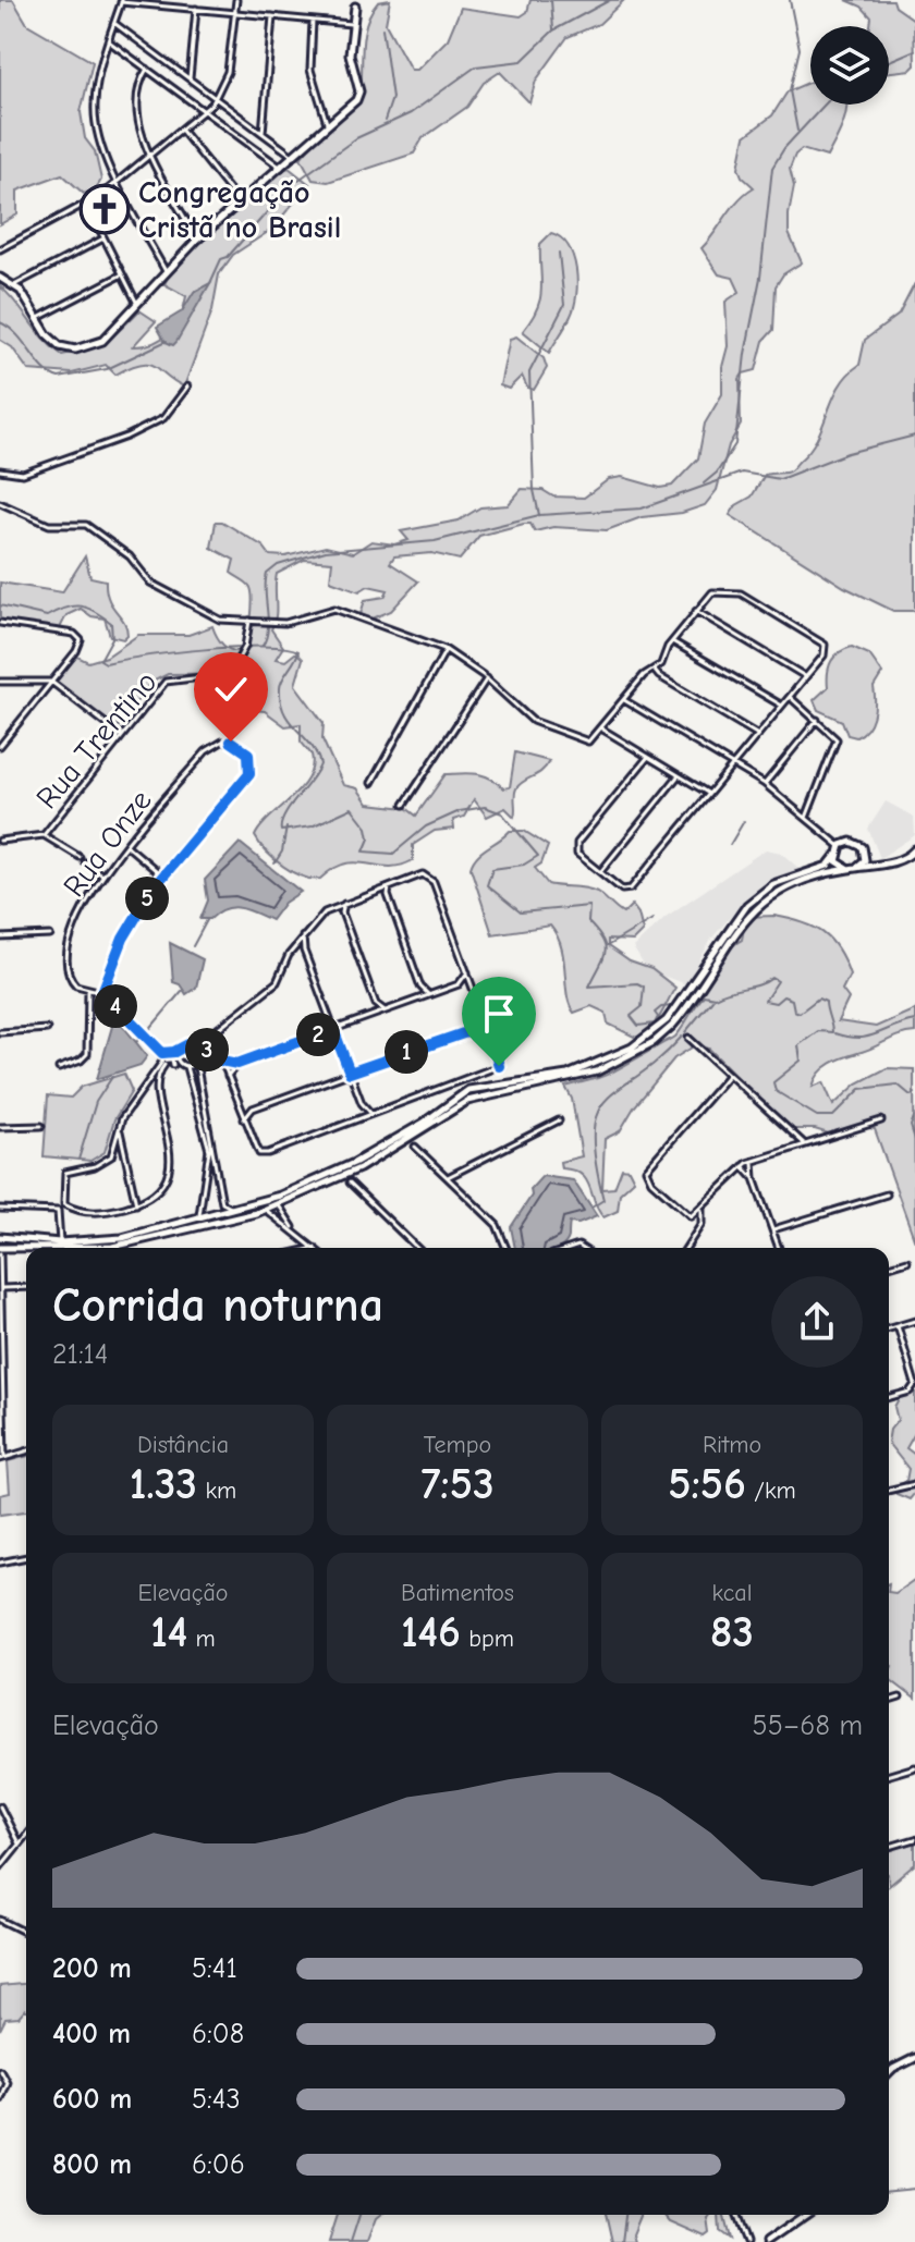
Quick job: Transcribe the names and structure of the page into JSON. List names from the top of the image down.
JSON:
{
  "streets": {
    "street": ["Rua Trentino", "Rua Onze"]
  },
  "places": {
    "church": ["Congregação Cristã no Brasil"]
  },
  "page": {
    "pins": [
      "5",
      "4",
      "2",
      "3",
      "1"
    ],
    "heading": ["Corrida noturna", "21:14"],
    "stats": [
      ["Distância", "1.33 km"],
      ["Tempo", "7:53"],
      ["Ritmo", "5:56 /km"],
      ["Elevação", "14 m"],
      ["Batimentos", "146 bpm"],
      ["kcal", "83"]
    ],
    "chart": ["Elevação", "55–68 m"],
    "list": [
      {
        "name": "200 m",
        "note": "5:41"
      },
      {
        "name": "400 m",
        "note": "6:08"
      },
      {
        "name": "600 m",
        "note": "5:43"
      },
      {
        "name": "800 m",
        "note": "6:06"
      }
    ]
  }
}
